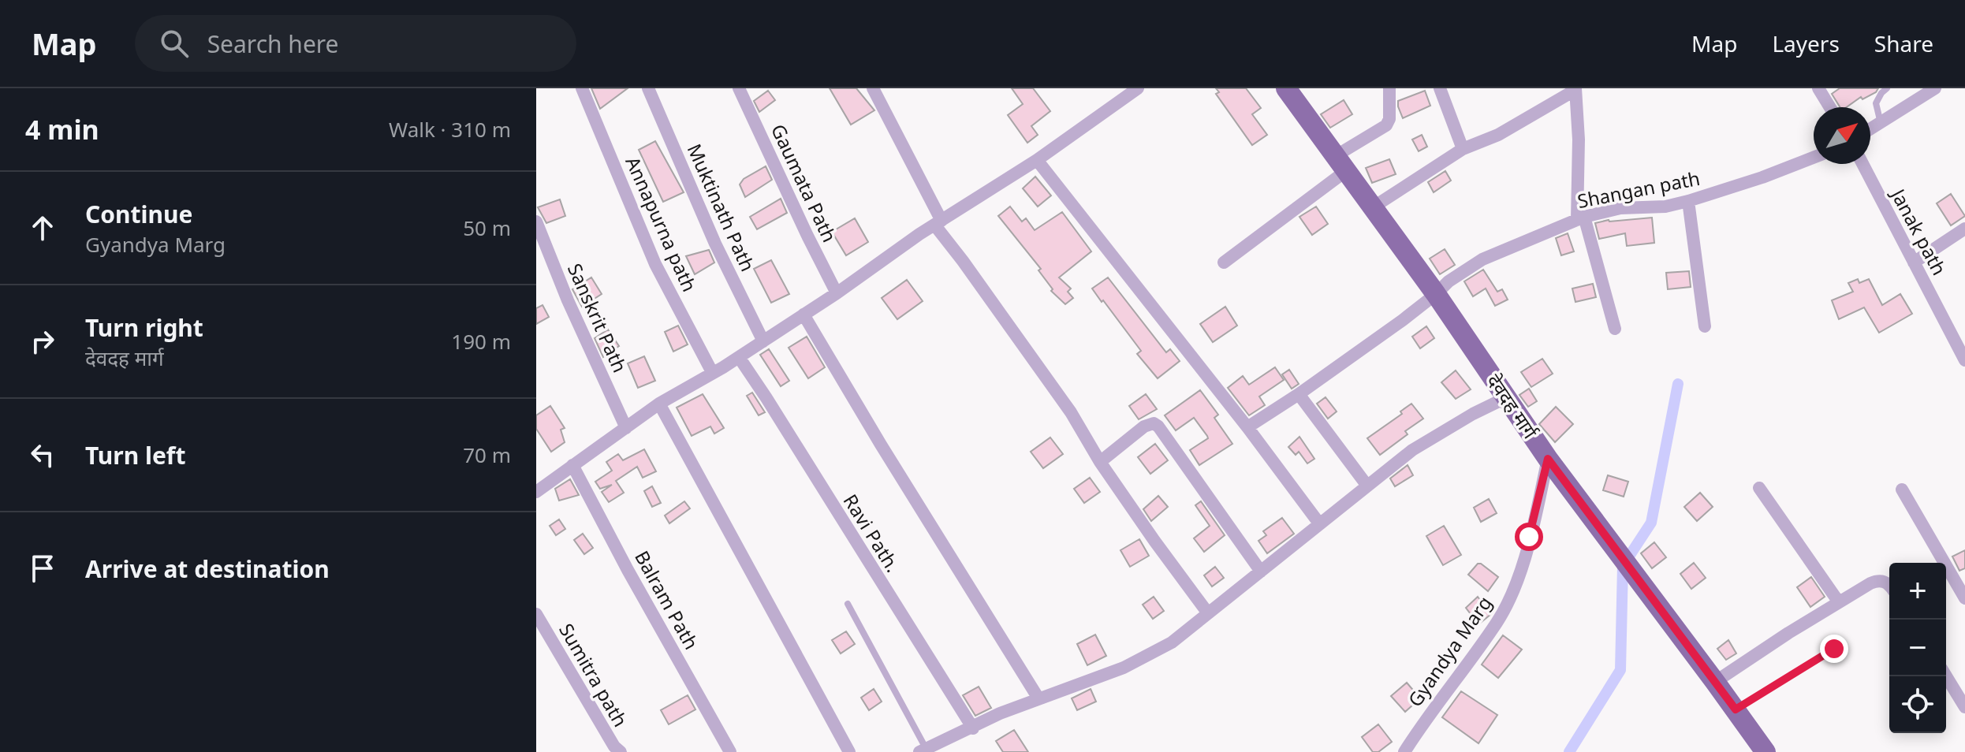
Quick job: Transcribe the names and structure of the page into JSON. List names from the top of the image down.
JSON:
{
  "streets": {
    "main road": ["देवदह मार्ग"],
    "street": [
      "Gaumata Path",
      "Shangan path",
      "Muktinath Path",
      "Annapurna path",
      "Janak path",
      "Sanskrit Path",
      "Ravi Path.",
      "Balram Path",
      "Gyandya Marg",
      "Sumitra path"
    ]
  },
  "crossings": [
    ["Shangan path", "देवदह मार्ग"],
    ["देवदह मार्ग", "Gyandya Marg"]
  ],
  "north": "top right",
  "page": {
    "header": "Map",
    "search": "Search here",
    "nav": ["Map", "Layers", "Share"],
    "heading": ["4 min", "Walk · 310 m"],
    "list": [
      ["Continue", "Gyandya Marg", "50 m"],
      ["Turn right", "देवदह मार्ग", "190 m"],
      ["Turn left", "70 m"],
      "Arrive at destination"
    ],
    "map_buttons": ["+", "−"]
  }
}
